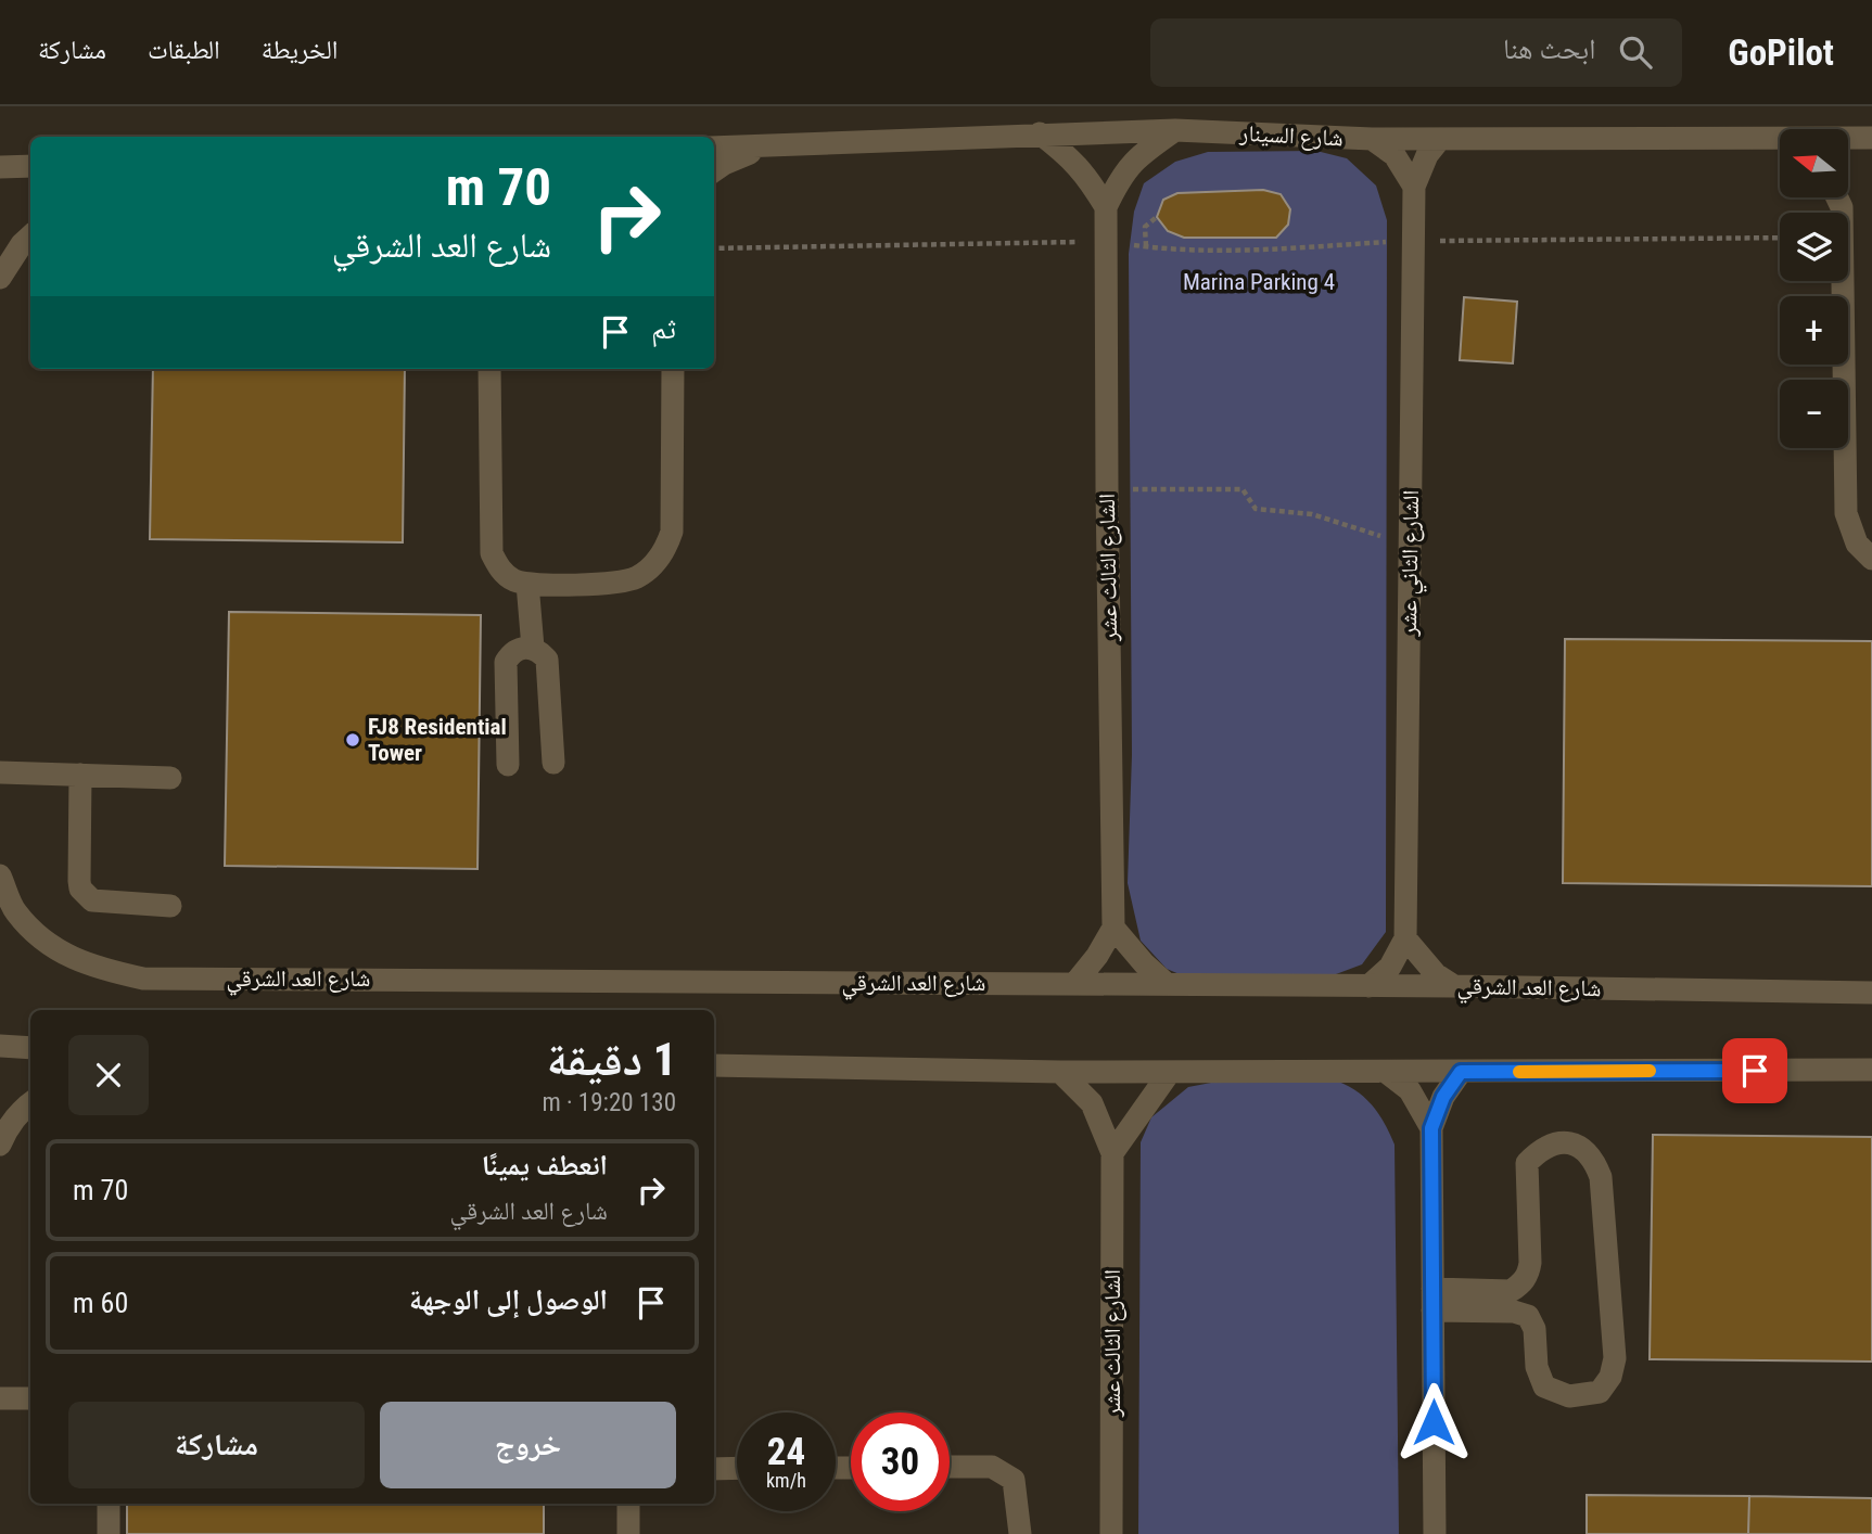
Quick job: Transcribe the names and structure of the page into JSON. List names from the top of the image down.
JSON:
{
  "streets": {
    "street": [
      "شارع السينار",
      "الشارع الثاني عشر",
      "الشارع الثالث عشر",
      "شارع العد الشرقي"
    ]
  },
  "crossings": [
    ["شارع السينار", "الشارع الثاني عشر"],
    ["شارع السينار", "الشارع الثالث عشر"]
  ],
  "parks": ["Marina Parking 4"],
  "places": ["FJ8 Residential Tower"],
  "north": "left",
  "page": {
    "header": "GoPilot",
    "search": "ابحث هنا",
    "nav": ["الخريطة", "الطبقات", "مشاركة"],
    "map_buttons": ["+", "−"],
    "turn": ["70 m", "شارع العد الشرقي"],
    "then": "ثم",
    "heading": ["1 دقيقة", "130 m · 19:20"],
    "list": [
      {
        "name": "انعطف يمينًا",
        "note": "شارع العد الشرقي",
        "value": "70 m"
      },
      {
        "name": "الوصول إلى الوجهة",
        "value": "60 m"
      }
    ],
    "buttons": ["خروج", "مشاركة"],
    "speed": "24 km/h",
    "limit": "30"
  }
}
